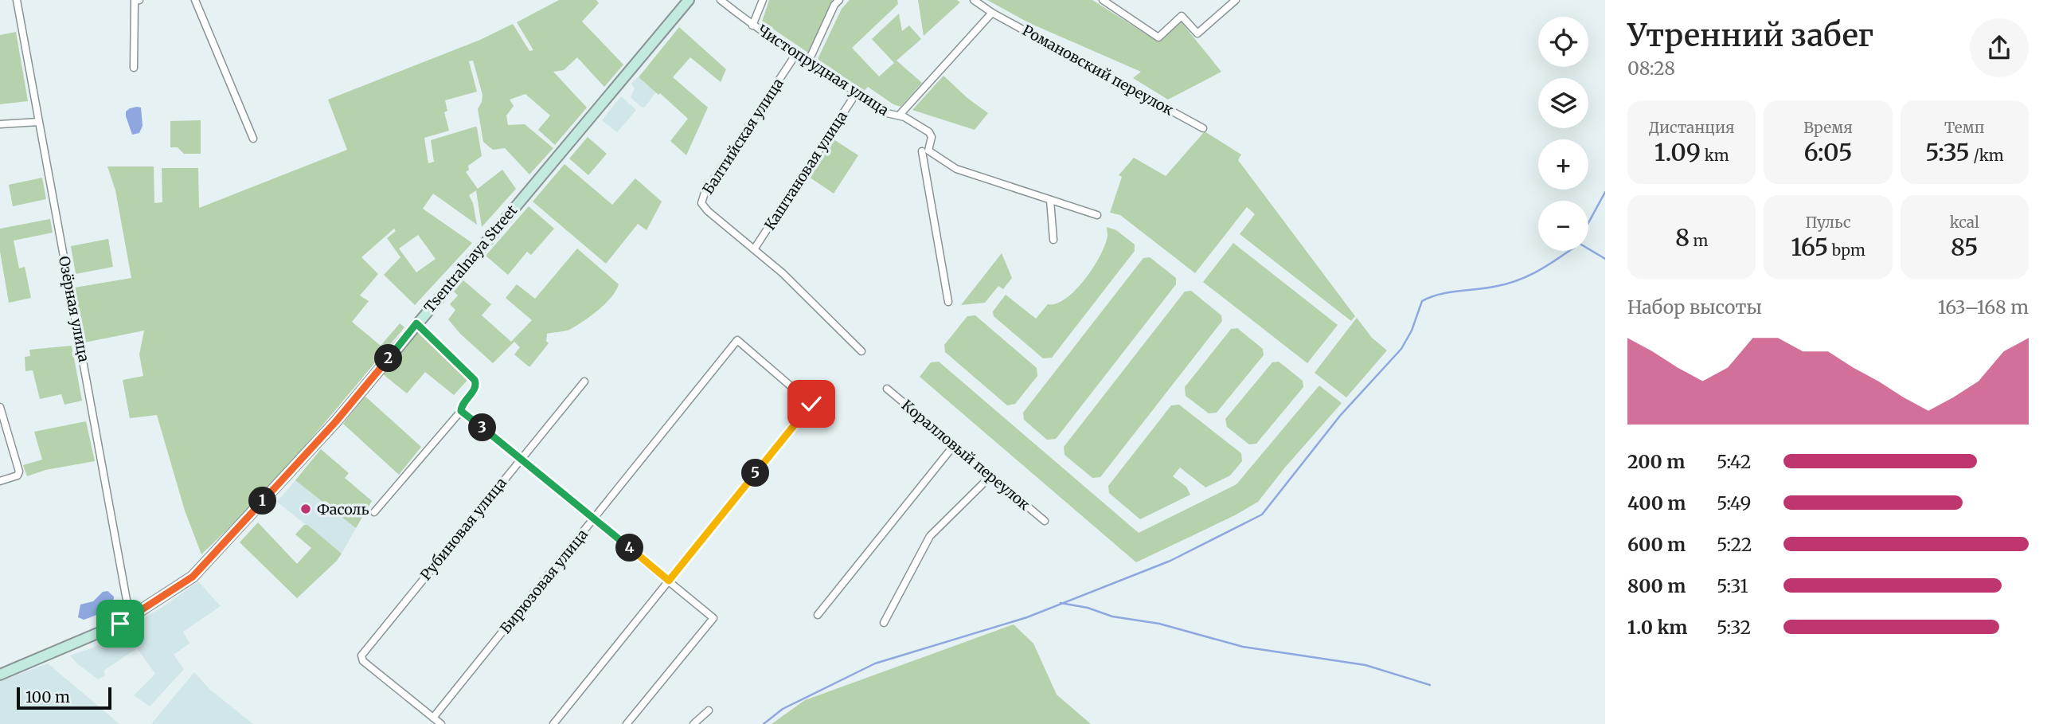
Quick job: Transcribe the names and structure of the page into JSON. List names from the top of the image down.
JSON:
{
  "streets": {
    "main road": ["Tsentralnaya Street"],
    "street": [
      "Чистопрудная улица",
      "Романовский переулок",
      "Балтийская улица",
      "Каштановая улица",
      "Озёрная улица",
      "Коралловый переулок",
      "Рубиновая улица",
      "Бирюзовая улица"
    ]
  },
  "crossings": [
    ["Чистопрудная улица", "Балтийская улица"],
    ["Чистопрудная улица", "Каштановая улица"],
    ["Балтийская улица", "Каштановая улица"],
    ["Tsentralnaya Street", "Озёрная улица"],
    ["Рубиновая улица", "Бирюзовая улица"]
  ],
  "places": ["Фасоль"],
  "scale_bar": "100 m",
  "page": {
    "heading": ["Утренний забег", "08:28"],
    "map_buttons": ["+", "−"],
    "stats": [
      ["Дистанция", "1.09 km"],
      ["Время", "6:05"],
      ["Темп", "5:35 /km"],
      ["8 m"],
      ["Пульс", "165 bpm"],
      ["kcal", "85"]
    ],
    "chart": ["Набор высоты", "163–168 m"],
    "pins": [
      "2",
      "3",
      "5",
      "1",
      "4"
    ],
    "list": [
      {
        "name": "200 m",
        "note": "5:42"
      },
      {
        "name": "400 m",
        "note": "5:49"
      },
      {
        "name": "600 m",
        "note": "5:22"
      },
      {
        "name": "800 m",
        "note": "5:31"
      },
      {
        "name": "1.0 km",
        "note": "5:32"
      }
    ],
    "scale": "100 m"
  }
}
